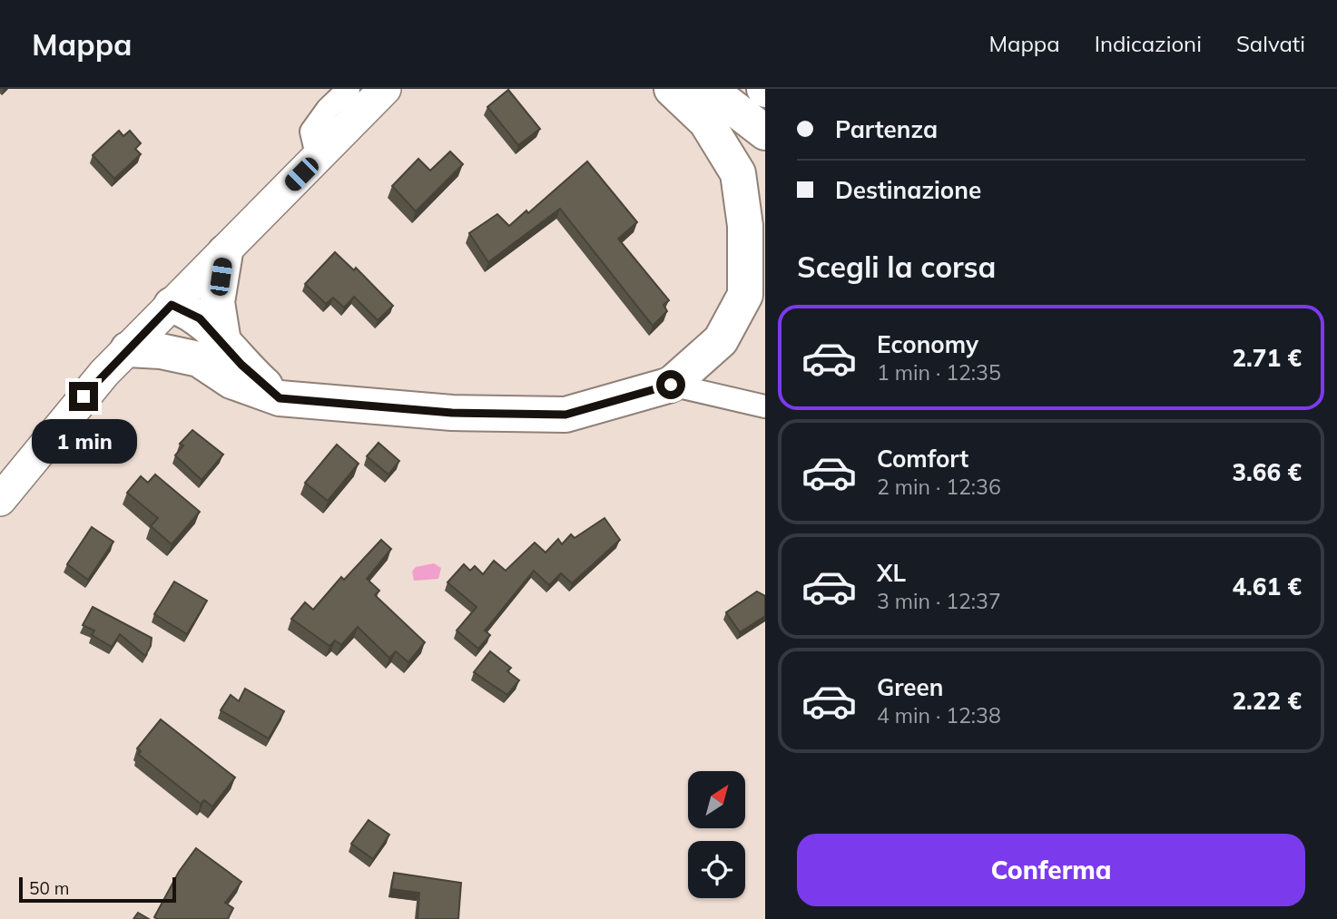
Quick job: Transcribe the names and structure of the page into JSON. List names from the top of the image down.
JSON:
{
  "scale_bar": "50 m",
  "north": "top right",
  "page": {
    "header": "Mappa",
    "nav": ["Mappa", "Indicazioni", "Salvati"],
    "banner": ["Partenza", "Destinazione"],
    "heading": "Scegli la corsa",
    "list": [
      {
        "name": "Economy",
        "note": "1 min · 12:35",
        "value": "2.71 €"
      },
      {
        "name": "Comfort",
        "note": "2 min · 12:36",
        "value": "3.66 €"
      },
      {
        "name": "XL",
        "note": "3 min · 12:37",
        "value": "4.61 €"
      },
      {
        "name": "Green",
        "note": "4 min · 12:38",
        "value": "2.22 €"
      }
    ],
    "bubble": "1 min",
    "buttons": "Conferma",
    "scale": "50 m"
  }
}
